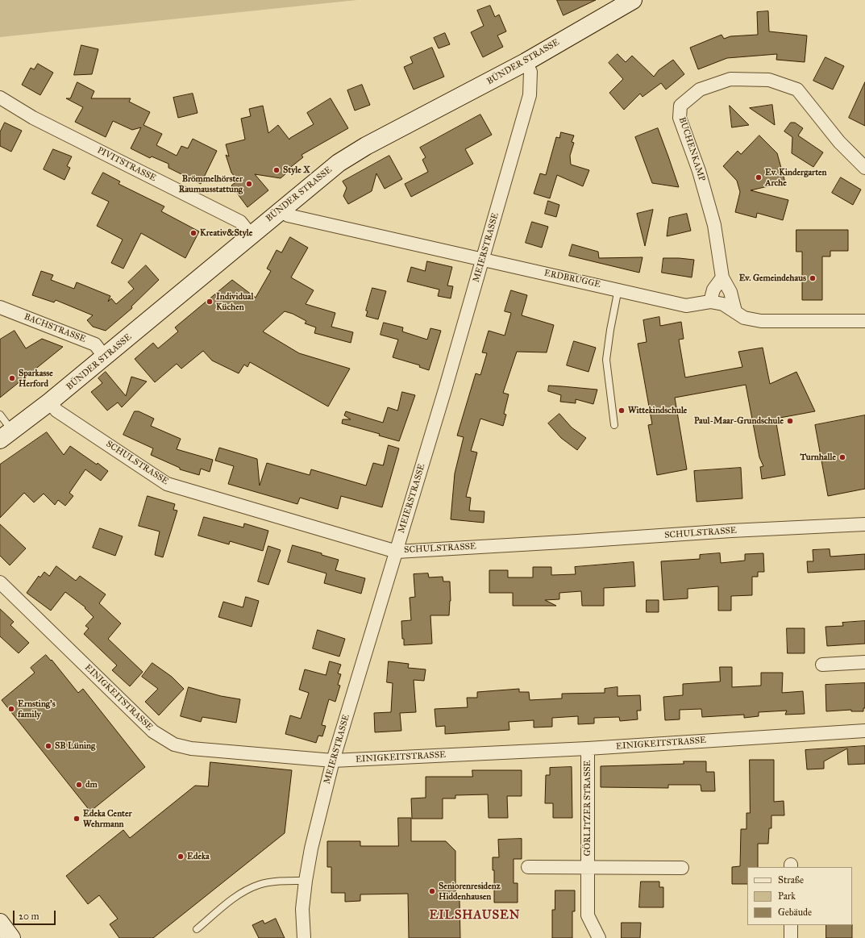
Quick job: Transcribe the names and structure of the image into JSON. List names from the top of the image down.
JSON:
{
  "streets": {
    "main road": ["BÜNDER STRASSE"],
    "street": [
      "BUCHENKAMP",
      "PIVITSTRASSE",
      "MEIERSTRASSE",
      "ERDBRÜGGE",
      "BACHSTRASSE",
      "SCHULSTRASSE",
      "EINIGKEITSTRASSE",
      "GÖRLITZER STRASSE"
    ]
  },
  "crossings": [
    ["BÜNDER STRASSE", "PIVITSTRASSE"],
    ["BÜNDER STRASSE", "MEIERSTRASSE"],
    ["BÜNDER STRASSE", "ERDBRÜGGE"],
    ["BÜNDER STRASSE", "BACHSTRASSE"],
    ["BÜNDER STRASSE", "SCHULSTRASSE"],
    ["MEIERSTRASSE", "ERDBRÜGGE"],
    ["MEIERSTRASSE", "SCHULSTRASSE"],
    ["MEIERSTRASSE", "EINIGKEITSTRASSE"],
    ["EINIGKEITSTRASSE", "GÖRLITZER STRASSE"]
  ],
  "districts": ["EILSHAUSEN"],
  "places": [
    "Style X",
    "Ev. Kindergarten Arche",
    "Brömmelhörster Raumausstattung",
    "Kreativ&Style",
    "Ev. Gemeindehaus",
    "Individual Küchen",
    "Sparkasse Herford",
    "Wittekindschule",
    "Paul-Maar-Grundschule",
    "Turnhalle",
    "Ernsting's family",
    "SB Lüning",
    "dm",
    "Edeka Center Wehrmann",
    "Edeka",
    "Seniorenresidenz Hiddenhausen"
  ],
  "legend": ["Straße", "Park", "Gebäude"],
  "scale_bar": "20 m"
}
